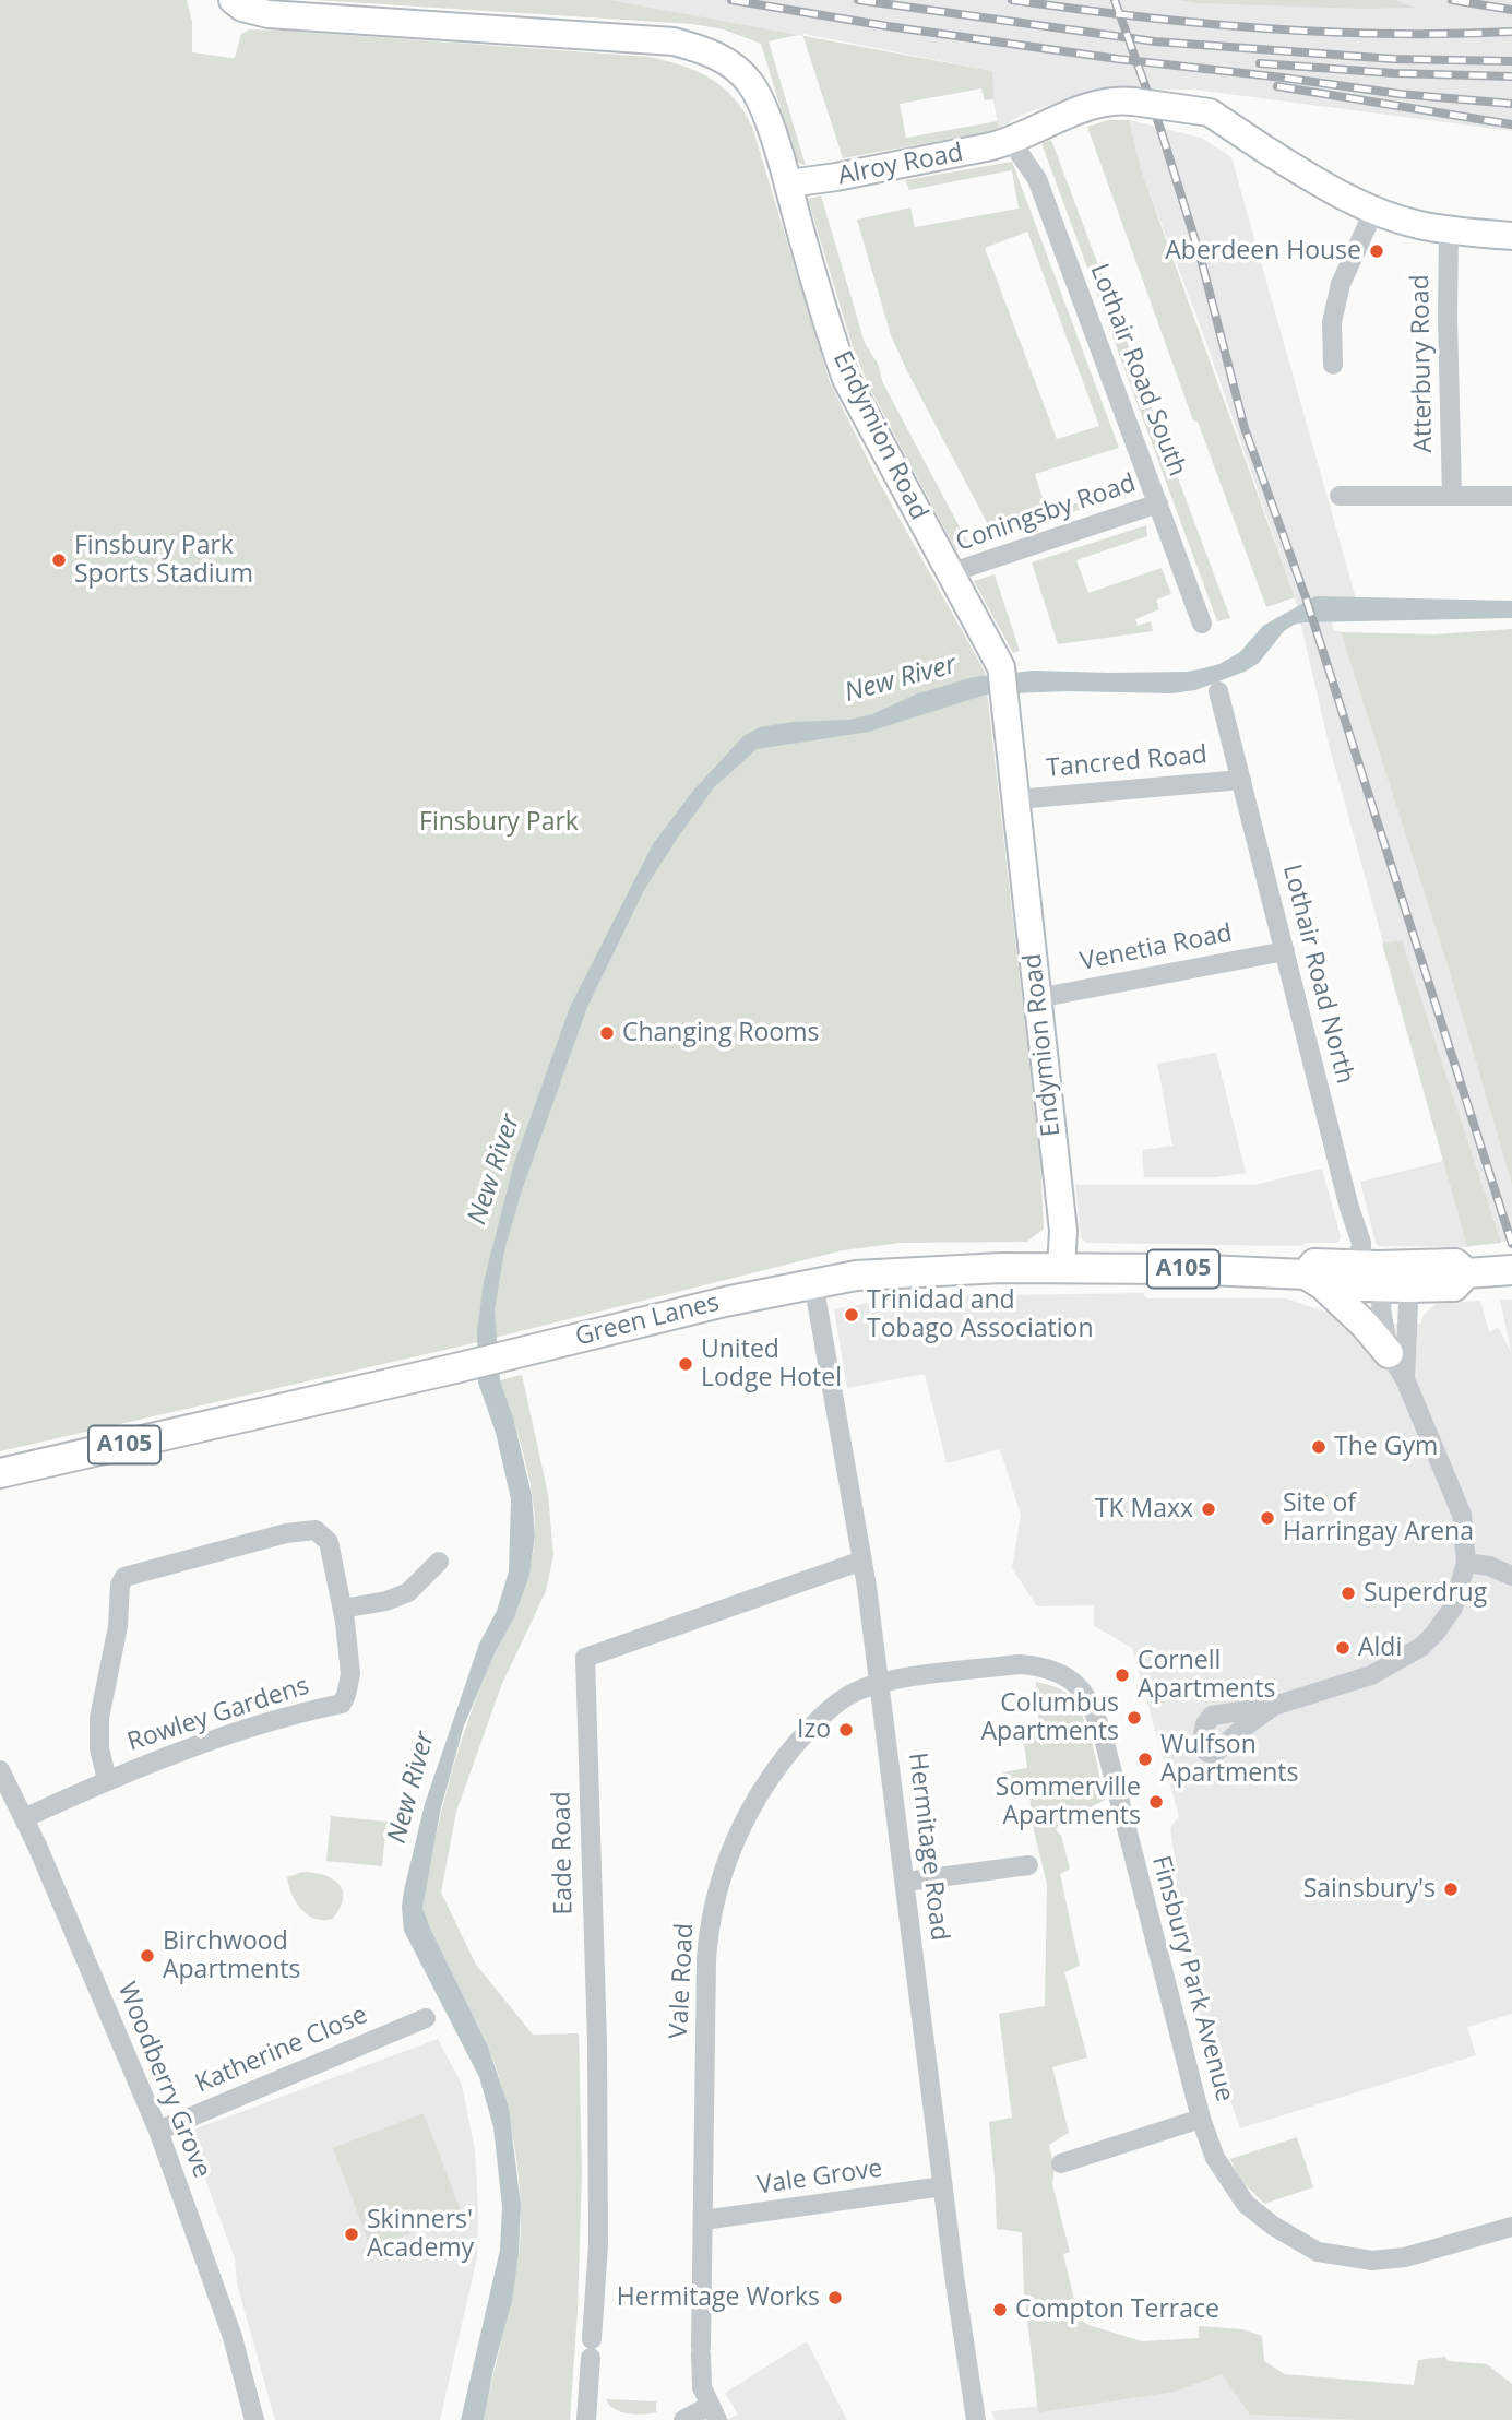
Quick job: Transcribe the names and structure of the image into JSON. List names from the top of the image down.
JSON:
{
  "streets": {
    "main road": [
      "Alroy Road",
      "Endymion Road",
      "A105",
      "Green Lanes"
    ],
    "street": [
      "Atterbury Road",
      "Lothair Road South",
      "Coningsby Road",
      "Tancred Road",
      "Venetia Road",
      "Lothair Road North",
      "Rowley Gardens",
      "Hermitage Road",
      "Eade Road",
      "Finsbury Park Avenue",
      "Vale Road",
      "Katherine Close",
      "Woodberry Grove",
      "Vale Grove"
    ]
  },
  "crossings": [
    ["Alroy Road", "Atterbury Road"],
    ["Alroy Road", "Lothair Road South"],
    ["Alroy Road", "Endymion Road"],
    ["Lothair Road South", "Coningsby Road"],
    ["Endymion Road", "Coningsby Road"],
    ["Endymion Road", "Tancred Road"],
    ["Endymion Road", "Venetia Road"],
    ["Endymion Road", "Green Lanes"],
    ["Tancred Road", "Lothair Road North"],
    ["Venetia Road", "Lothair Road North"],
    ["Lothair Road North", "Green Lanes"],
    ["Green Lanes", "Hermitage Road"],
    ["Rowley Gardens", "Woodberry Grove"],
    ["Hermitage Road", "Eade Road"],
    ["Hermitage Road", "Finsbury Park Avenue"],
    ["Hermitage Road", "Vale Road"],
    ["Hermitage Road", "Vale Grove"],
    ["Finsbury Park Avenue", "Vale Road"],
    ["Vale Road", "Vale Grove"],
    ["Katherine Close", "Woodberry Grove"]
  ],
  "water": ["New River"],
  "parks": ["Finsbury Park"],
  "places": [
    "Aberdeen House",
    "Finsbury Park Sports Stadium",
    "Changing Rooms",
    "Trinidad and Tobago Association",
    "United Lodge Hotel",
    "The Gym",
    "TK Maxx",
    "Site of Harringay Arena",
    "Superdrug",
    "Aldi",
    "Cornell Apartments",
    "Columbus Apartments",
    "Izo",
    "Wulfson Apartments",
    "Sommerville Apartments",
    "Sainsbury's",
    "Birchwood Apartments",
    "Skinners' Academy",
    "Hermitage Works",
    "Compton Terrace"
  ]
}
